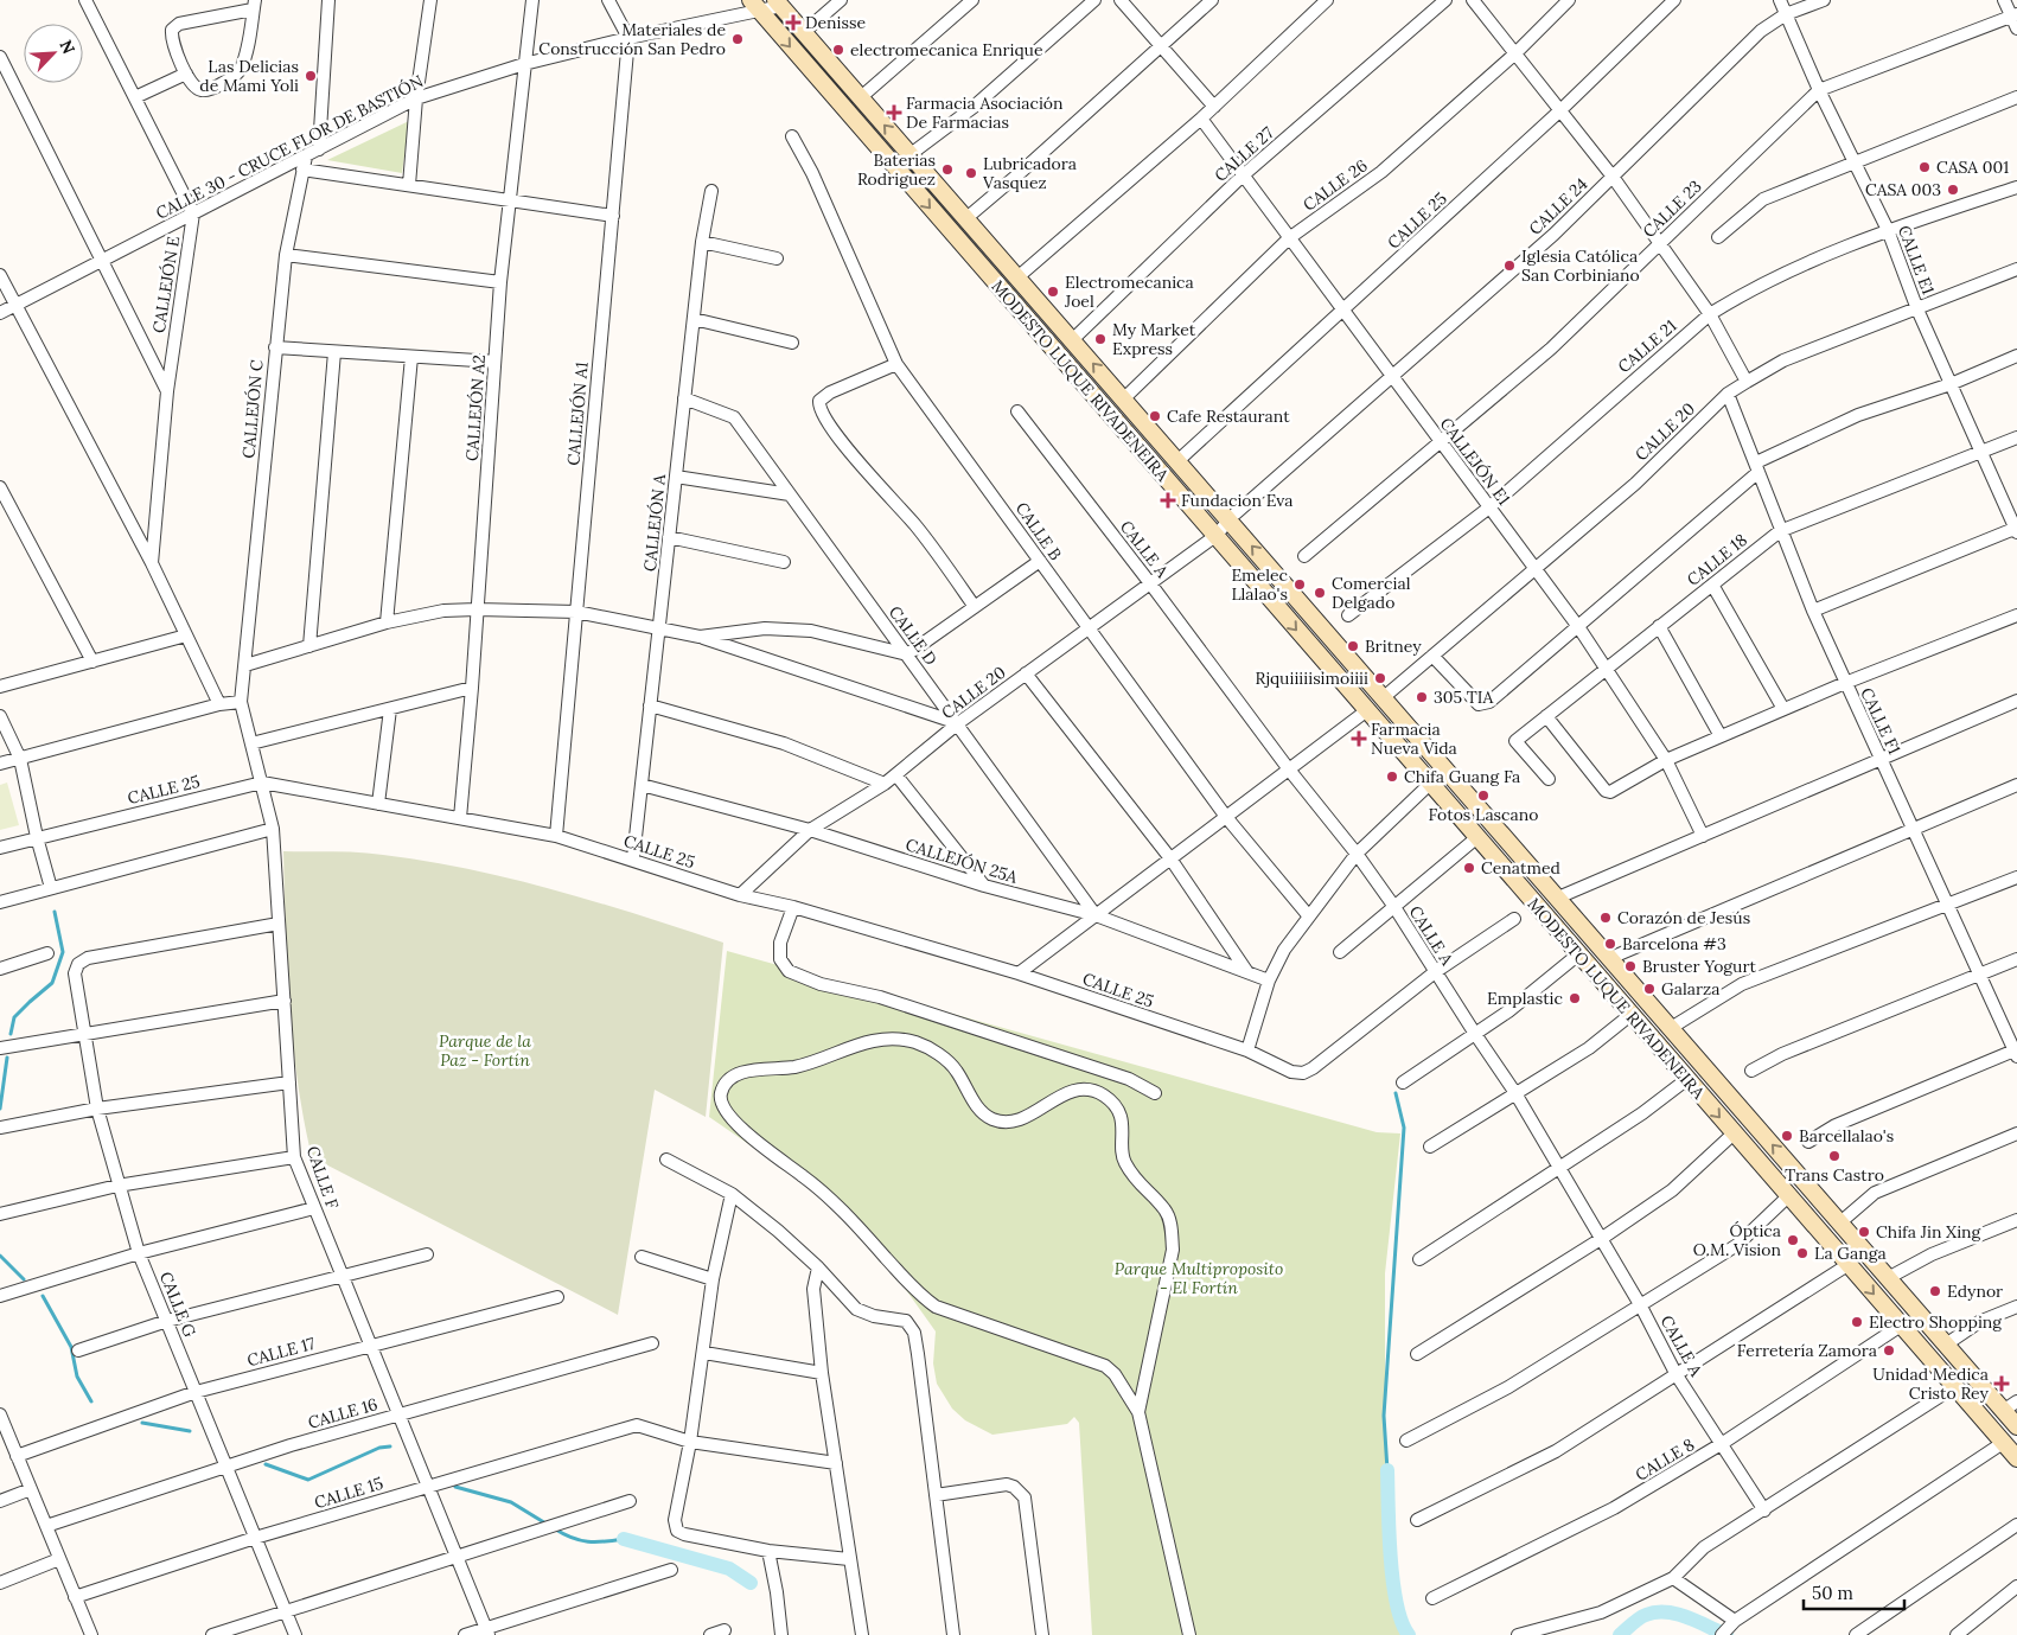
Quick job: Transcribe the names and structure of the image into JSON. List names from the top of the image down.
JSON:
{
  "streets": {
    "street": [
      "CALLE 30 - CRUCE FLOR DE BASTIÓN",
      "CALLE 27",
      "CALLE 26",
      "CALLE 24",
      "CALLE 23",
      "CALLE 25",
      "CALLE E1",
      "CALLEJÓN E",
      "CALLE 21",
      "MODESTO LUQUE RIVADENEIRA",
      "CALLEJÓN A2",
      "CALLEJÓN C",
      "CALLEJÓN A1",
      "CALLE 20",
      "CALLEJÓN E1",
      "CALLEJÓN A",
      "CALLE B",
      "CALLE A",
      "CALLE 18",
      "CALLE D",
      "CALLE F1",
      "CALLEJÓN 25A",
      "CALLE F",
      "CALLE G",
      "CALLE 17",
      "CALLE 16",
      "CALLE 8",
      "CALLE 15"
    ]
  },
  "crossings": [
    ["CALLE 30 - CRUCE FLOR DE BASTIÓN", "CALLEJÓN E"],
    ["CALLE 30 - CRUCE FLOR DE BASTIÓN", "MODESTO LUQUE RIVADENEIRA"],
    ["CALLE 30 - CRUCE FLOR DE BASTIÓN", "CALLEJÓN A2"],
    ["CALLE 30 - CRUCE FLOR DE BASTIÓN", "CALLEJÓN C"],
    ["CALLE 30 - CRUCE FLOR DE BASTIÓN", "CALLEJÓN A1"],
    ["CALLE 27", "MODESTO LUQUE RIVADENEIRA"],
    ["CALLE 27", "CALLEJÓN E1"],
    ["CALLE 26", "MODESTO LUQUE RIVADENEIRA"],
    ["CALLE 26", "CALLEJÓN E1"],
    ["CALLE 24", "CALLE E1"],
    ["CALLE 24", "MODESTO LUQUE RIVADENEIRA"],
    ["CALLE 24", "CALLE 20"],
    ["CALLE 24", "CALLEJÓN E1"],
    ["CALLE 23", "CALLE E1"],
    ["CALLE 23", "CALLEJÓN E1"],
    ["CALLE 25", "MODESTO LUQUE RIVADENEIRA"],
    ["CALLE 25", "CALLEJÓN A2"],
    ["CALLE 25", "CALLEJÓN A1"],
    ["CALLE 25", "CALLE 20"],
    ["CALLE 25", "CALLEJÓN E1"],
    ["CALLE 25", "CALLEJÓN A"],
    ["CALLE 25", "CALLE A"],
    ["CALLE 25", "CALLE F"],
    ["CALLE E1", "CALLE 21"],
    ["CALLE E1", "CALLE 20"],
    ["CALLE E1", "CALLE 18"],
    ["CALLE 21", "CALLEJÓN E1"],
    ["MODESTO LUQUE RIVADENEIRA", "CALLE 20"],
    ["MODESTO LUQUE RIVADENEIRA", "CALLE 8"],
    ["CALLEJÓN C", "CALLE F"],
    ["CALLE 20", "CALLEJÓN E1"],
    ["CALLE 20", "CALLE B"],
    ["CALLE 20", "CALLE A"],
    ["CALLE 20", "CALLE D"],
    ["CALLE 20", "CALLE F1"],
    ["CALLE 20", "CALLEJÓN 25A"],
    ["CALLEJÓN E1", "CALLE 18"],
    ["CALLEJÓN A", "CALLE D"],
    ["CALLEJÓN A", "CALLEJÓN 25A"],
    ["CALLE A", "CALLE 8"],
    ["CALLE 18", "CALLE F1"],
    ["CALLE D", "CALLEJÓN 25A"],
    ["CALLE F", "CALLE G"],
    ["CALLE F", "CALLE 17"],
    ["CALLE F", "CALLE 16"],
    ["CALLE F", "CALLE 15"],
    ["CALLE G", "CALLE 17"],
    ["CALLE G", "CALLE 16"],
    ["CALLE G", "CALLE 15"]
  ],
  "parks": ["Parque de la Paz - Fortín", "Parque Multiproposito - El Fortín"],
  "places": {
    "health": [
      "Denisse",
      "Farmacia Asociación De Farmacias",
      "Fundacion Eva",
      "Farmacia Nueva Vida",
      "Unidad Medica Cristo Rey"
    ],
    "other": [
      "Materiales de Construcción San Pedro",
      "electromecanica Enrique",
      "Las Delicias de Mami Yoli",
      "CASA 001",
      "Baterias Rodriguez",
      "Lubricadora Vasquez",
      "CASA 003",
      "Iglesia Católica San Corbiniano",
      "Electromecanica Joel",
      "My Market Express",
      "Cafe Restaurant",
      "Emelec Llalao's",
      "Comercial Delgado",
      "Britney",
      "Rjquiiiiisimoiiii",
      "305 TIA",
      "Chifa Guang Fa",
      "Fotos Lascano",
      "Cenatmed",
      "Corazón de Jesús",
      "Barcelona #3",
      "Bruster Yogurt",
      "Galarza",
      "Emplastic",
      "Barcellalao's",
      "Trans Castro",
      "Chifa Jin Xing",
      "Óptica O.M. Vision",
      "La Ganga",
      "Edynor",
      "Electro Shopping",
      "Ferretería Zamora"
    ]
  },
  "scale_bar": "50 m",
  "north": "top right"
}
